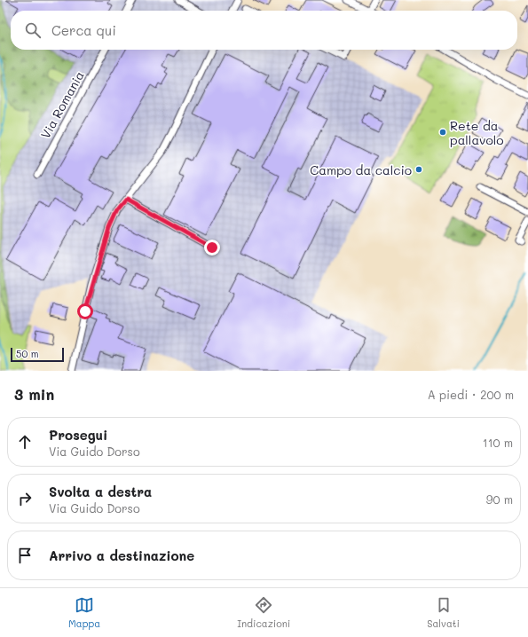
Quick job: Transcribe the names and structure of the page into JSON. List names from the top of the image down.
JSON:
{
  "streets": {
    "street": ["Via Romania"]
  },
  "places": ["Rete da pallavolo", "Campo da calcio"],
  "scale_bar": "50 m",
  "page": {
    "search": "Cerca qui",
    "scale": "50 m",
    "heading": ["3 min", "A piedi · 200 m"],
    "list": [
      ["Prosegui", "Via Guido Dorso", "110 m"],
      ["Svolta a destra", "Via Guido Dorso", "90 m"],
      "Arrivo a destinazione"
    ],
    "nav": ["Mappa", "Indicazioni", "Salvati"]
  }
}
